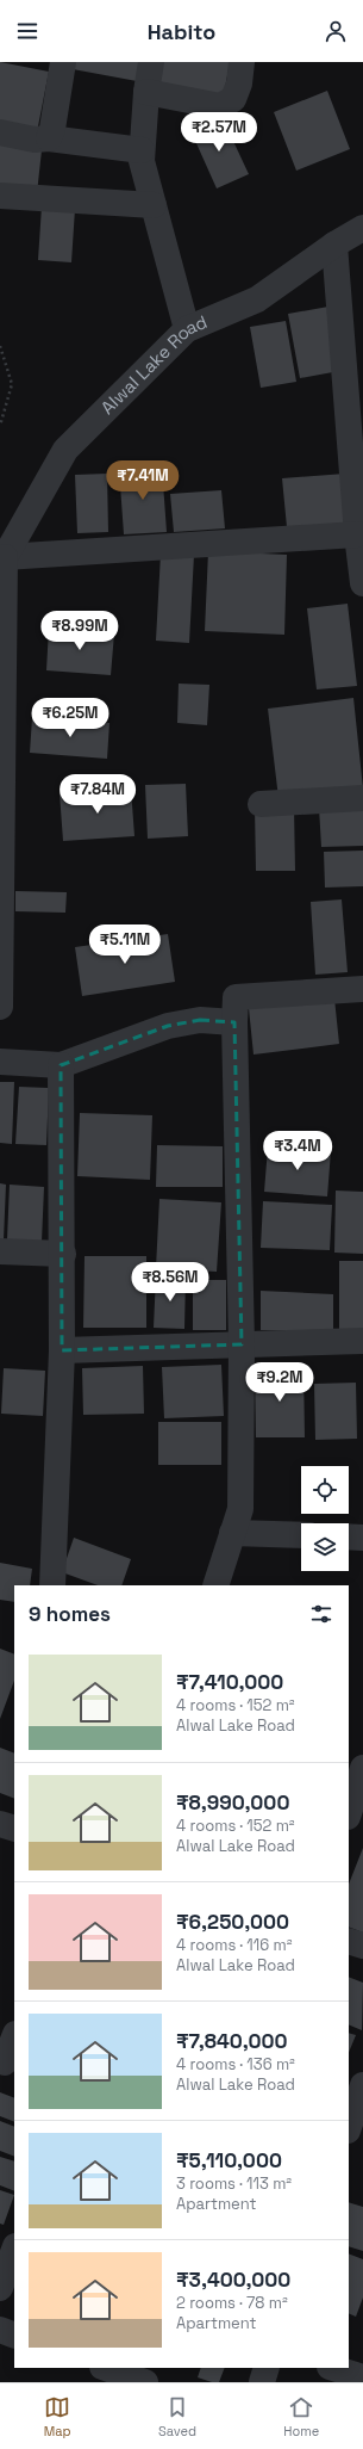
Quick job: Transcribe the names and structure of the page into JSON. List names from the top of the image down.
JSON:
{
  "streets": {
    "street": ["Alwal Lake Road"]
  },
  "page": {
    "header": "Habito",
    "price": [
      "₹2.57M",
      "₹7.41M",
      "₹8.99M",
      "₹6.25M",
      "₹7.84M",
      "₹5.11M",
      "₹3.4M",
      "₹8.56M",
      "₹9.2M"
    ],
    "heading": "9 homes",
    "list": [
      {
        "name": "₹7,410,000",
        "note": "4 rooms · 152 m² · Alwal Lake Road"
      },
      {
        "name": "₹8,990,000",
        "note": "4 rooms · 152 m² · Alwal Lake Road"
      },
      {
        "name": "₹6,250,000",
        "note": "4 rooms · 116 m² · Alwal Lake Road"
      },
      {
        "name": "₹7,840,000",
        "note": "4 rooms · 136 m² · Alwal Lake Road"
      },
      {
        "name": "₹5,110,000",
        "note": "3 rooms · 113 m² · Apartment"
      },
      {
        "name": "₹3,400,000",
        "note": "2 rooms · 78 m² · Apartment"
      }
    ],
    "tabs": ["Map", "Saved", "Home"]
  }
}
